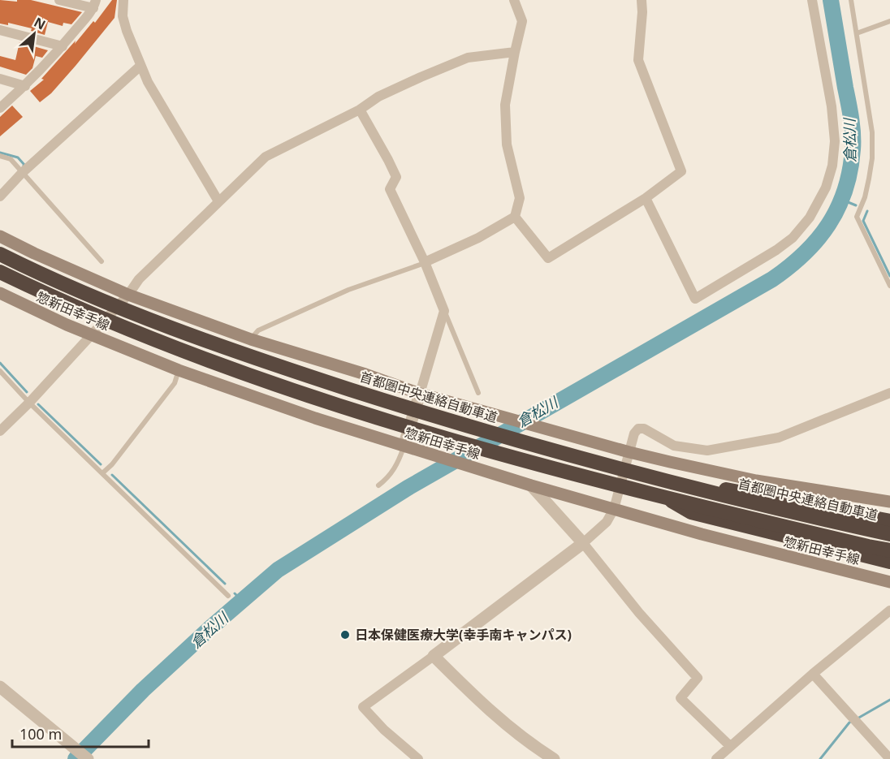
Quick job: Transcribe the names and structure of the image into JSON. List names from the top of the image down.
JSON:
{
  "streets": {
    "highway": ["首都圏中央連絡自動車道"],
    "main road": ["惣新田幸手線"]
  },
  "water": ["倉松川"],
  "places": ["日本保健医療大学(幸手南キャンパス)"],
  "scale_bar": "100 m",
  "north": "top right"
}
